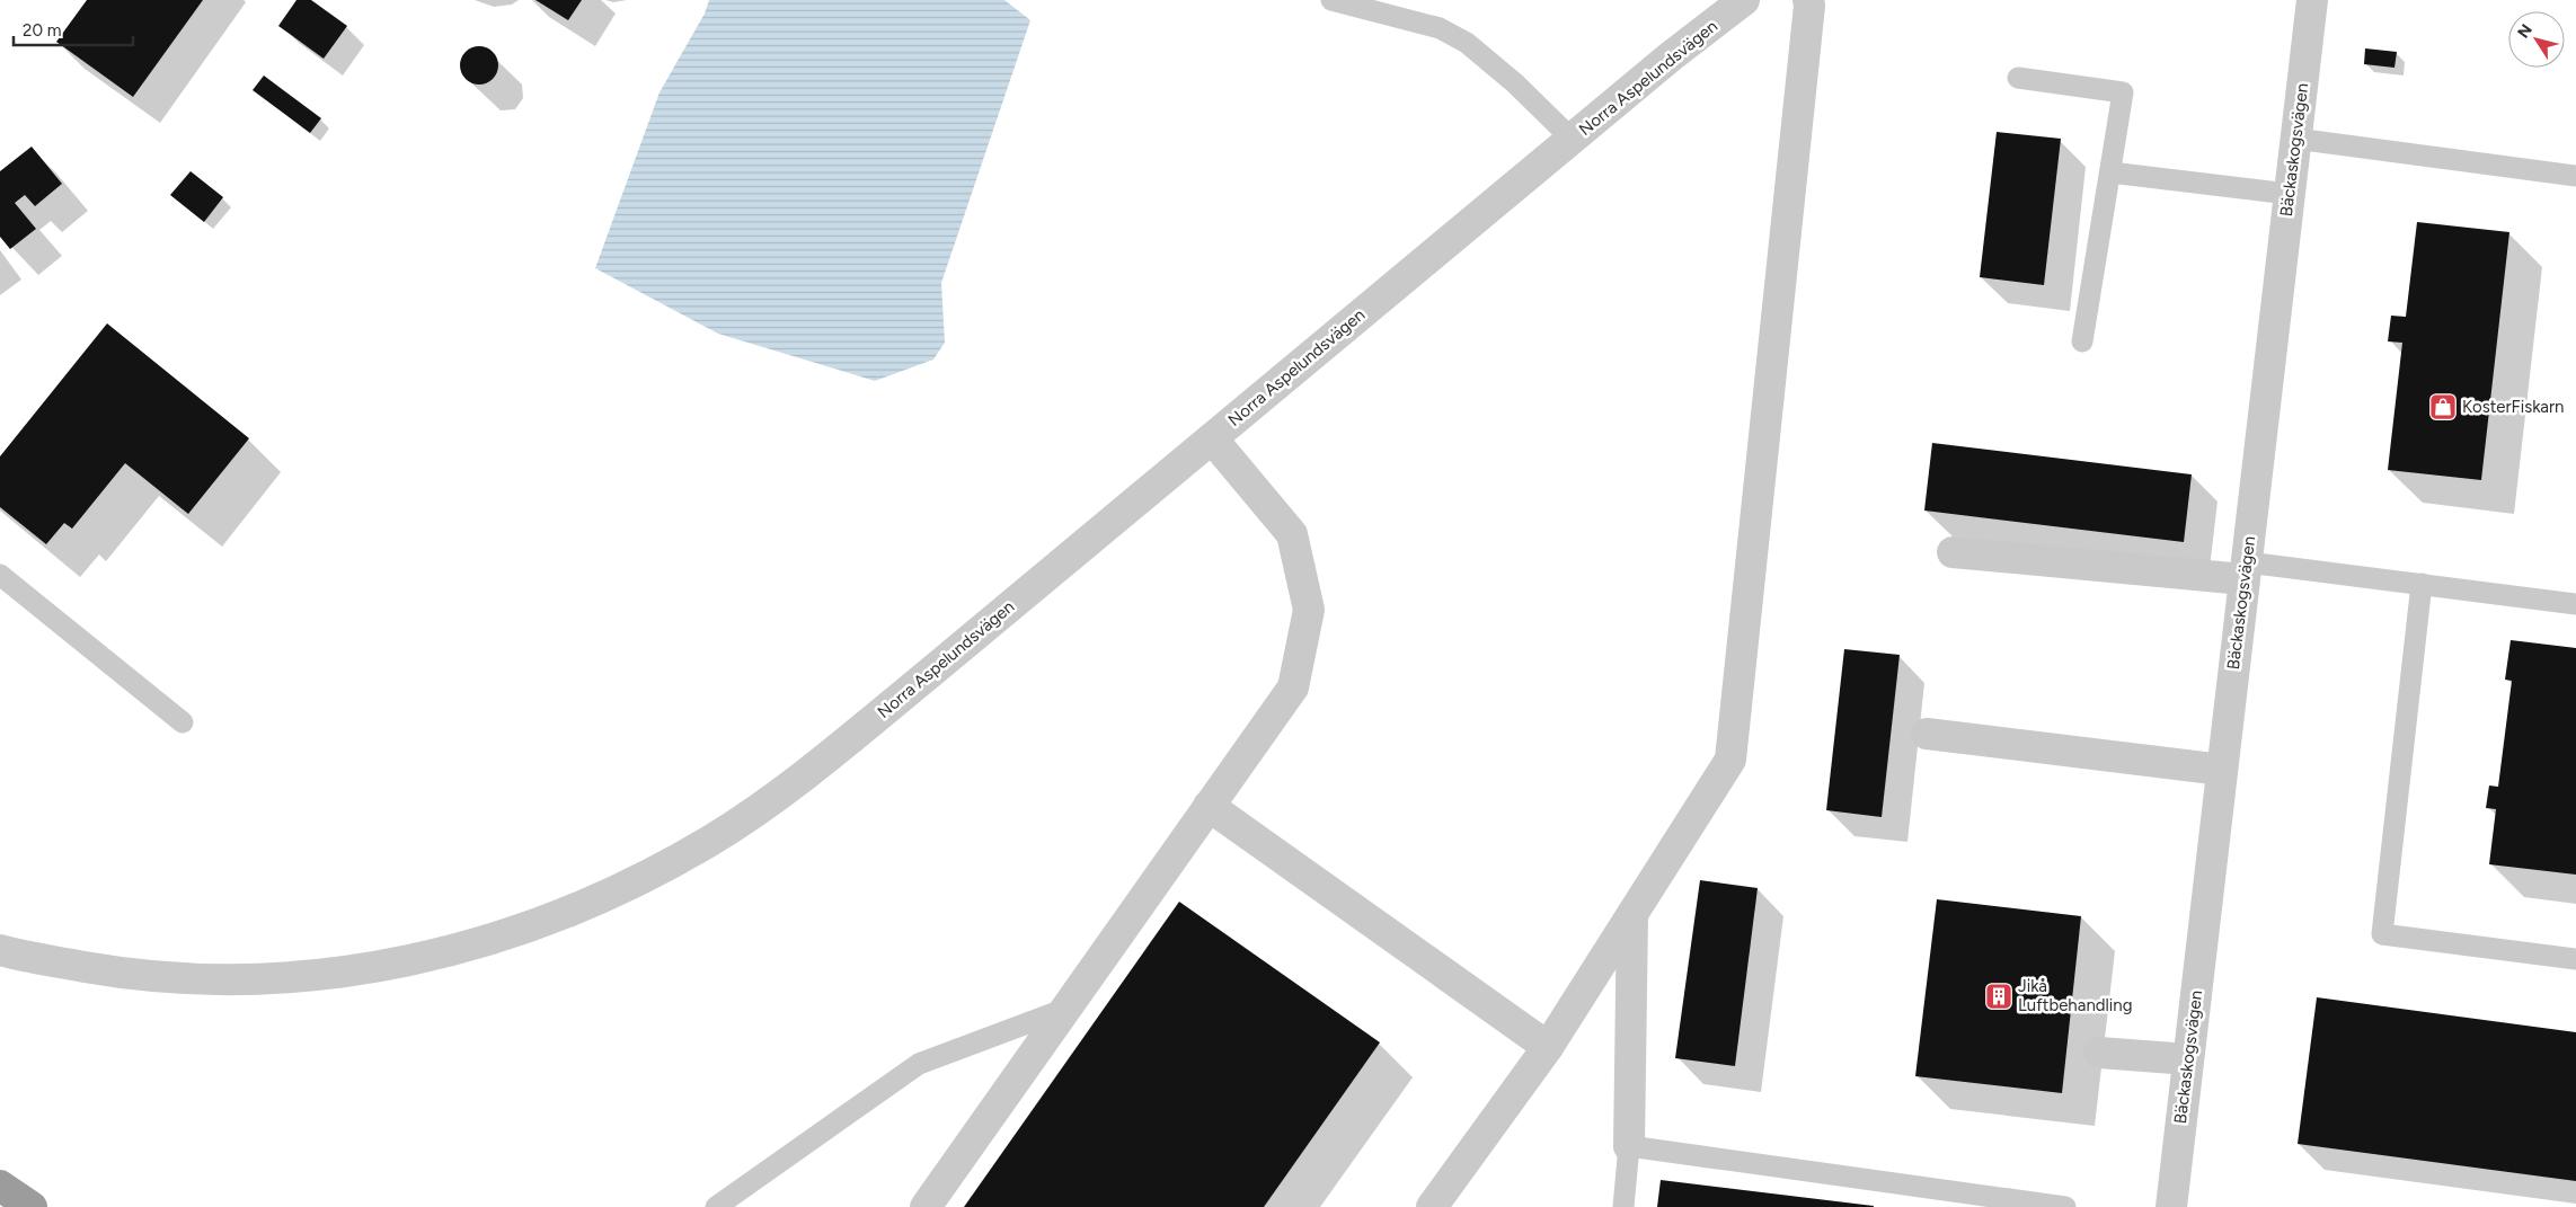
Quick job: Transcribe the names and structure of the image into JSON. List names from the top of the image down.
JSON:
{
  "streets": {
    "street": ["Norra Aspelundsvägen", "Bäckaskogsvägen"]
  },
  "places": {
    "shop": ["KosterFiskarn"],
    "building": ["Jikå Luftbehandling"]
  },
  "scale_bar": "20 m",
  "north": "top left"
}
